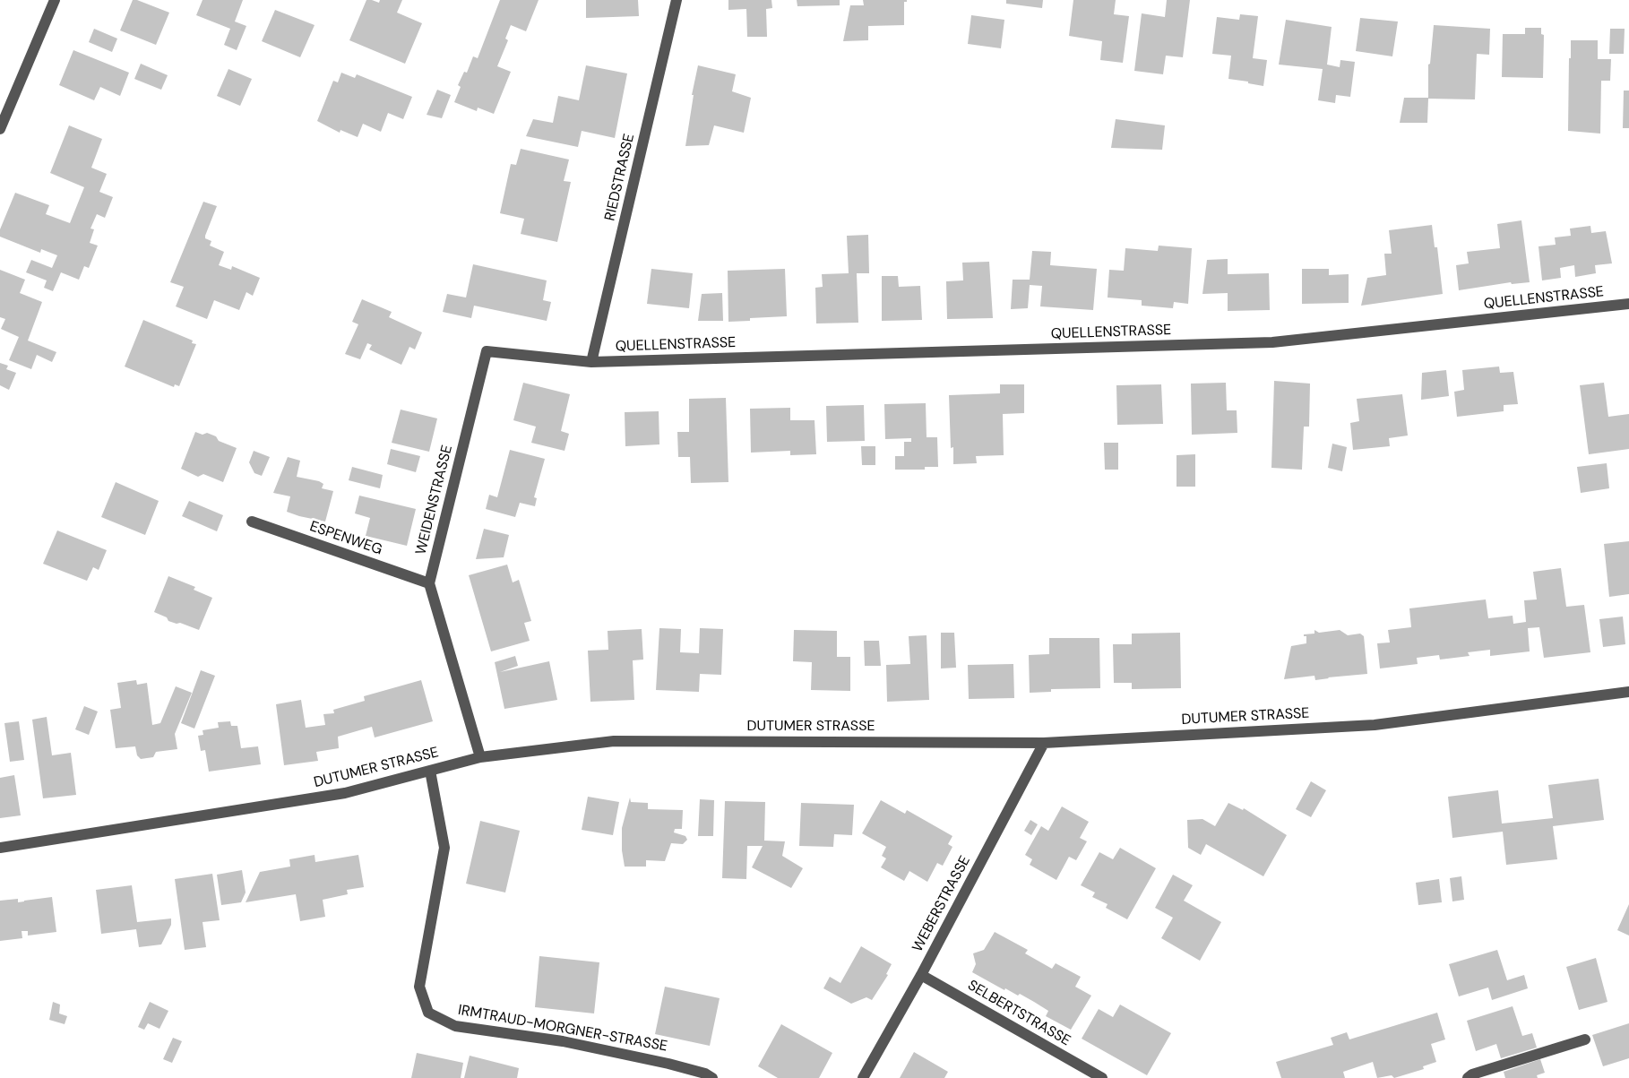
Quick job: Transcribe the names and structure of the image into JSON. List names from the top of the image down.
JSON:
{
  "streets": {
    "street": [
      "RIEDSTRASSE",
      "QUELLENSTRASSE",
      "WEIDENSTRASSE",
      "ESPENWEG",
      "DUTUMER STRASSE",
      "WEBERSTRASSE",
      "SELBERTSTRASSE",
      "IRMTRAUD-MORGNER-STRASSE"
    ]
  },
  "crossings": [
    ["RIEDSTRASSE", "QUELLENSTRASSE"],
    ["RIEDSTRASSE", "WEIDENSTRASSE"],
    ["QUELLENSTRASSE", "WEIDENSTRASSE"],
    ["WEIDENSTRASSE", "ESPENWEG"],
    ["DUTUMER STRASSE", "WEBERSTRASSE"],
    ["DUTUMER STRASSE", "IRMTRAUD-MORGNER-STRASSE"],
    ["WEBERSTRASSE", "SELBERTSTRASSE"]
  ]
}
